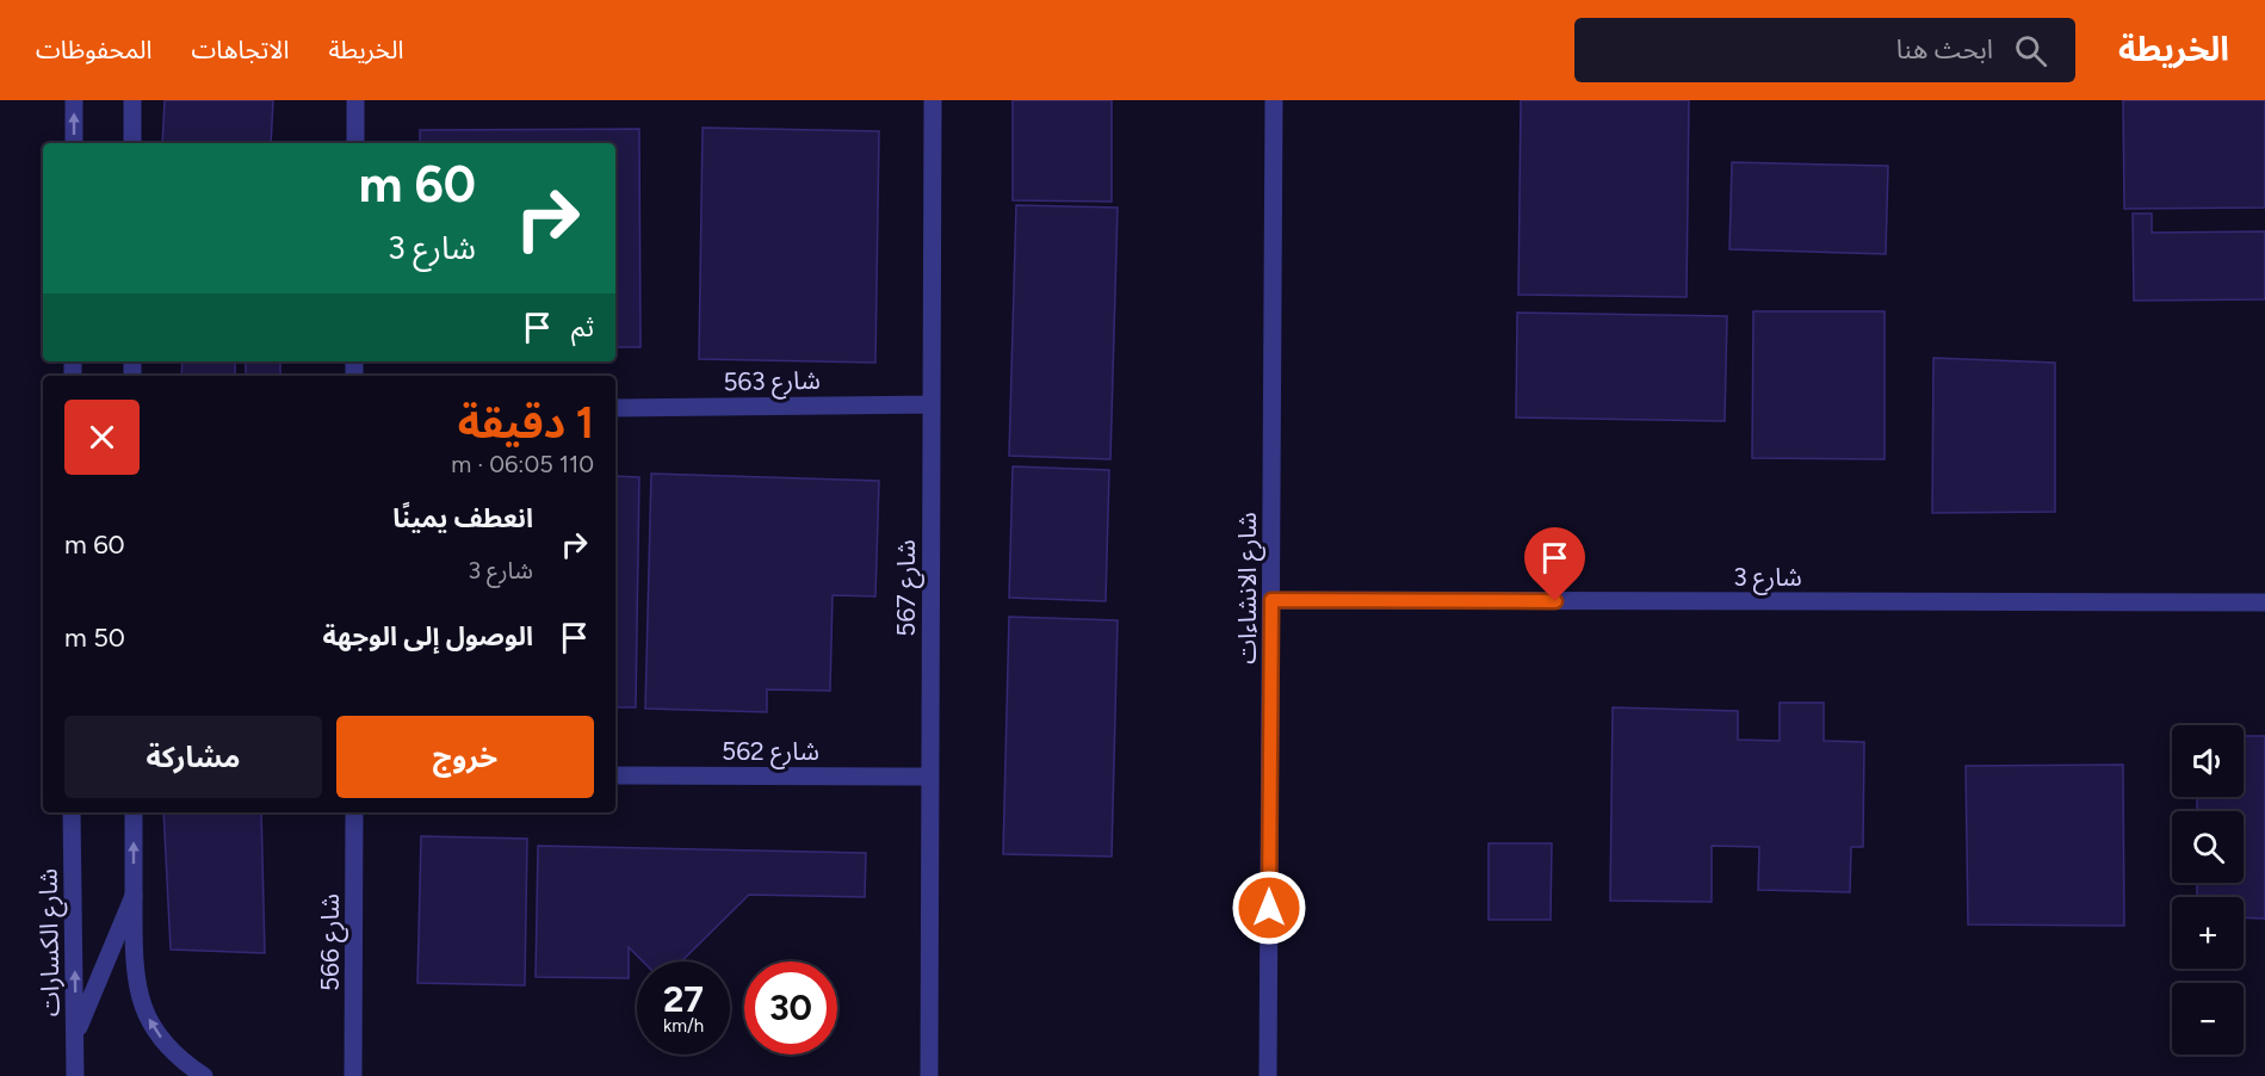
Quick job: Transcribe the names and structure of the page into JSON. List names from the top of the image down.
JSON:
{
  "streets": {
    "street": [
      "شارع 563",
      "شارع 3",
      "شارع 567",
      "شارع الانشاءات",
      "شارع 562",
      "شارع الكسارات",
      "شارع 566"
    ]
  },
  "crossings": [
    ["شارع 563", "شارع 567"],
    ["شارع 3", "شارع الانشاءات"],
    ["شارع 567", "شارع 562"]
  ],
  "page": {
    "header": "الخريطة",
    "search": "ابحث هنا",
    "nav": ["الخريطة", "الاتجاهات", "المحفوظات"],
    "turn": ["60 m", "شارع 3"],
    "then": "ثم",
    "heading": ["1 دقيقة", "110 m · 06:05"],
    "list": [
      {
        "name": "انعطف يمينًا",
        "note": "شارع 3",
        "value": "60 m"
      },
      {
        "name": "الوصول إلى الوجهة",
        "value": "50 m"
      }
    ],
    "buttons": ["خروج", "مشاركة"],
    "map_buttons": ["+", "−"],
    "speed": "27 km/h",
    "limit": "30"
  }
}
